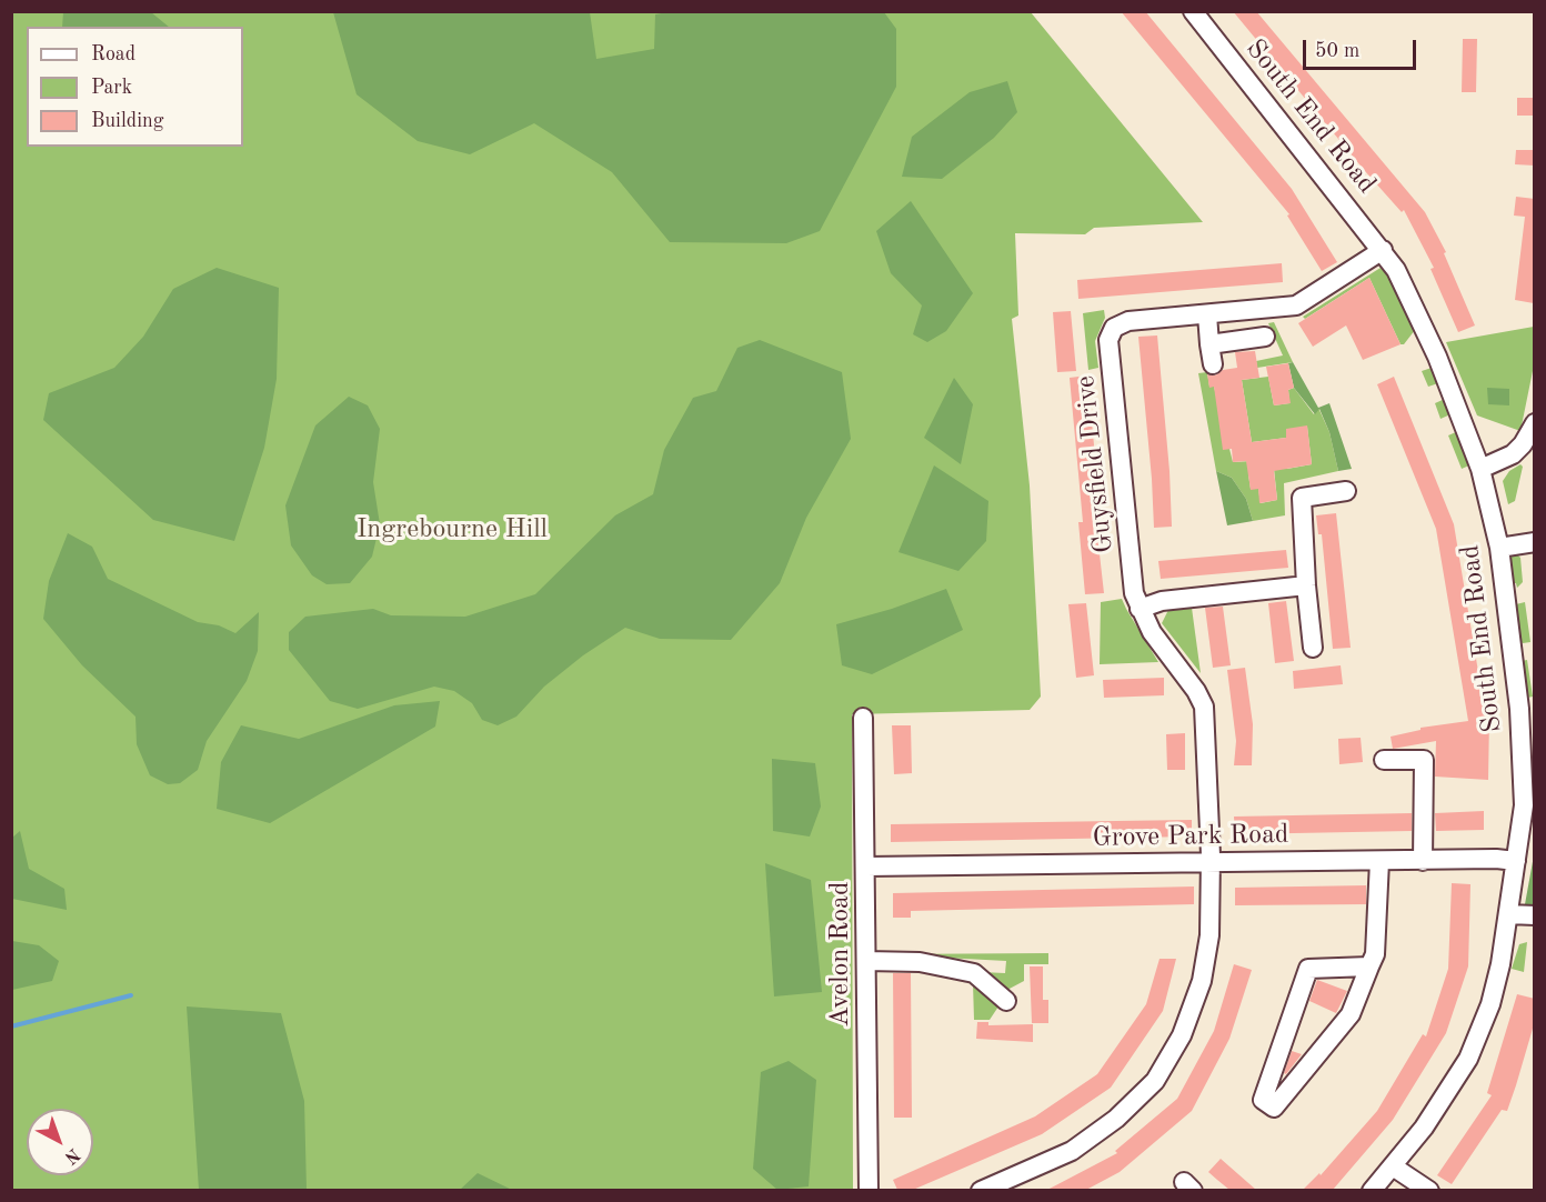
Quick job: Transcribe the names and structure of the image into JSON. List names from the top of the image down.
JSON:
{
  "streets": {
    "street": [
      "South End Road",
      "Guysfield Drive",
      "Grove Park Road",
      "Avelon Road"
    ]
  },
  "crossings": [
    ["South End Road", "Guysfield Drive"],
    ["South End Road", "Grove Park Road"],
    ["Guysfield Drive", "Grove Park Road"],
    ["Grove Park Road", "Avelon Road"]
  ],
  "parks": ["Ingrebourne Hill"],
  "legend": ["Road", "Park", "Building"],
  "scale_bar": "50 m",
  "north": "bottom right"
}
